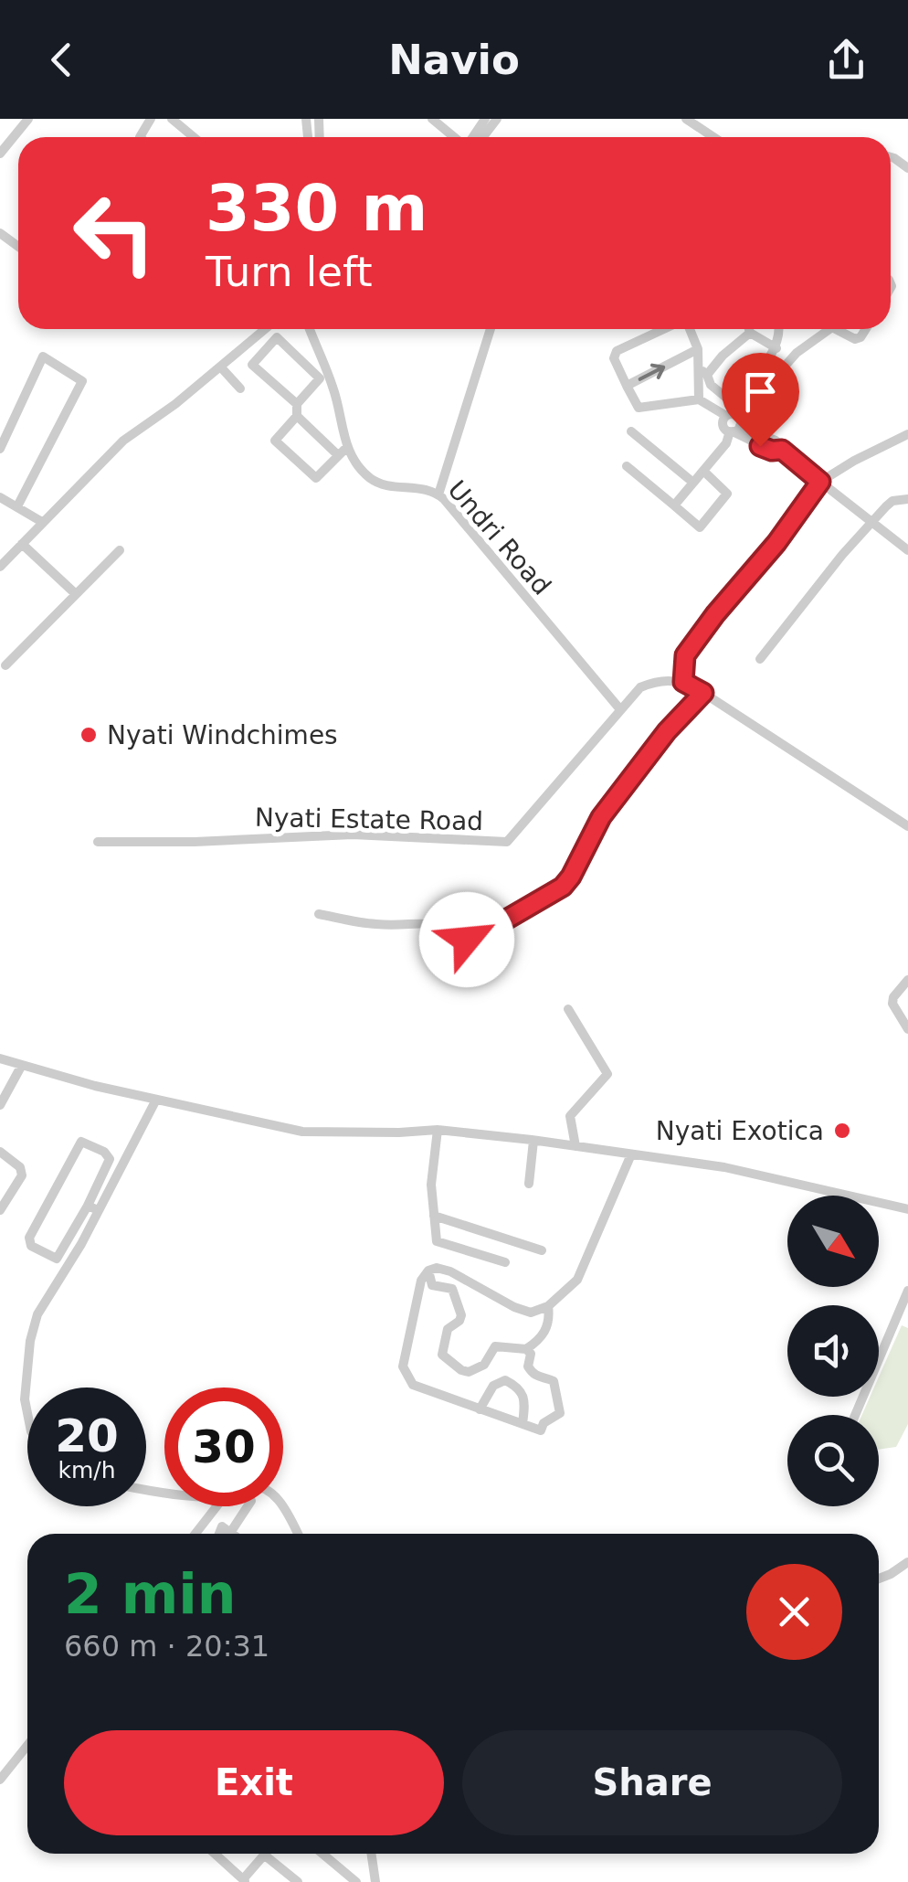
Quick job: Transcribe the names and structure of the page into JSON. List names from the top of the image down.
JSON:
{
  "streets": {
    "street": ["Undri Road", "Nyati Estate Road"]
  },
  "crossings": [
    ["Undri Road", "Nyati Estate Road"]
  ],
  "places": ["Nyati Windchimes", "Nyati Exotica"],
  "north": "bottom right",
  "page": {
    "header": "Navio",
    "turn": ["330 m", "Turn left"],
    "speed": "20 km/h",
    "limit": "30",
    "heading": ["2 min", "660 m · 20:31"],
    "buttons": ["Exit", "Share"]
  }
}
